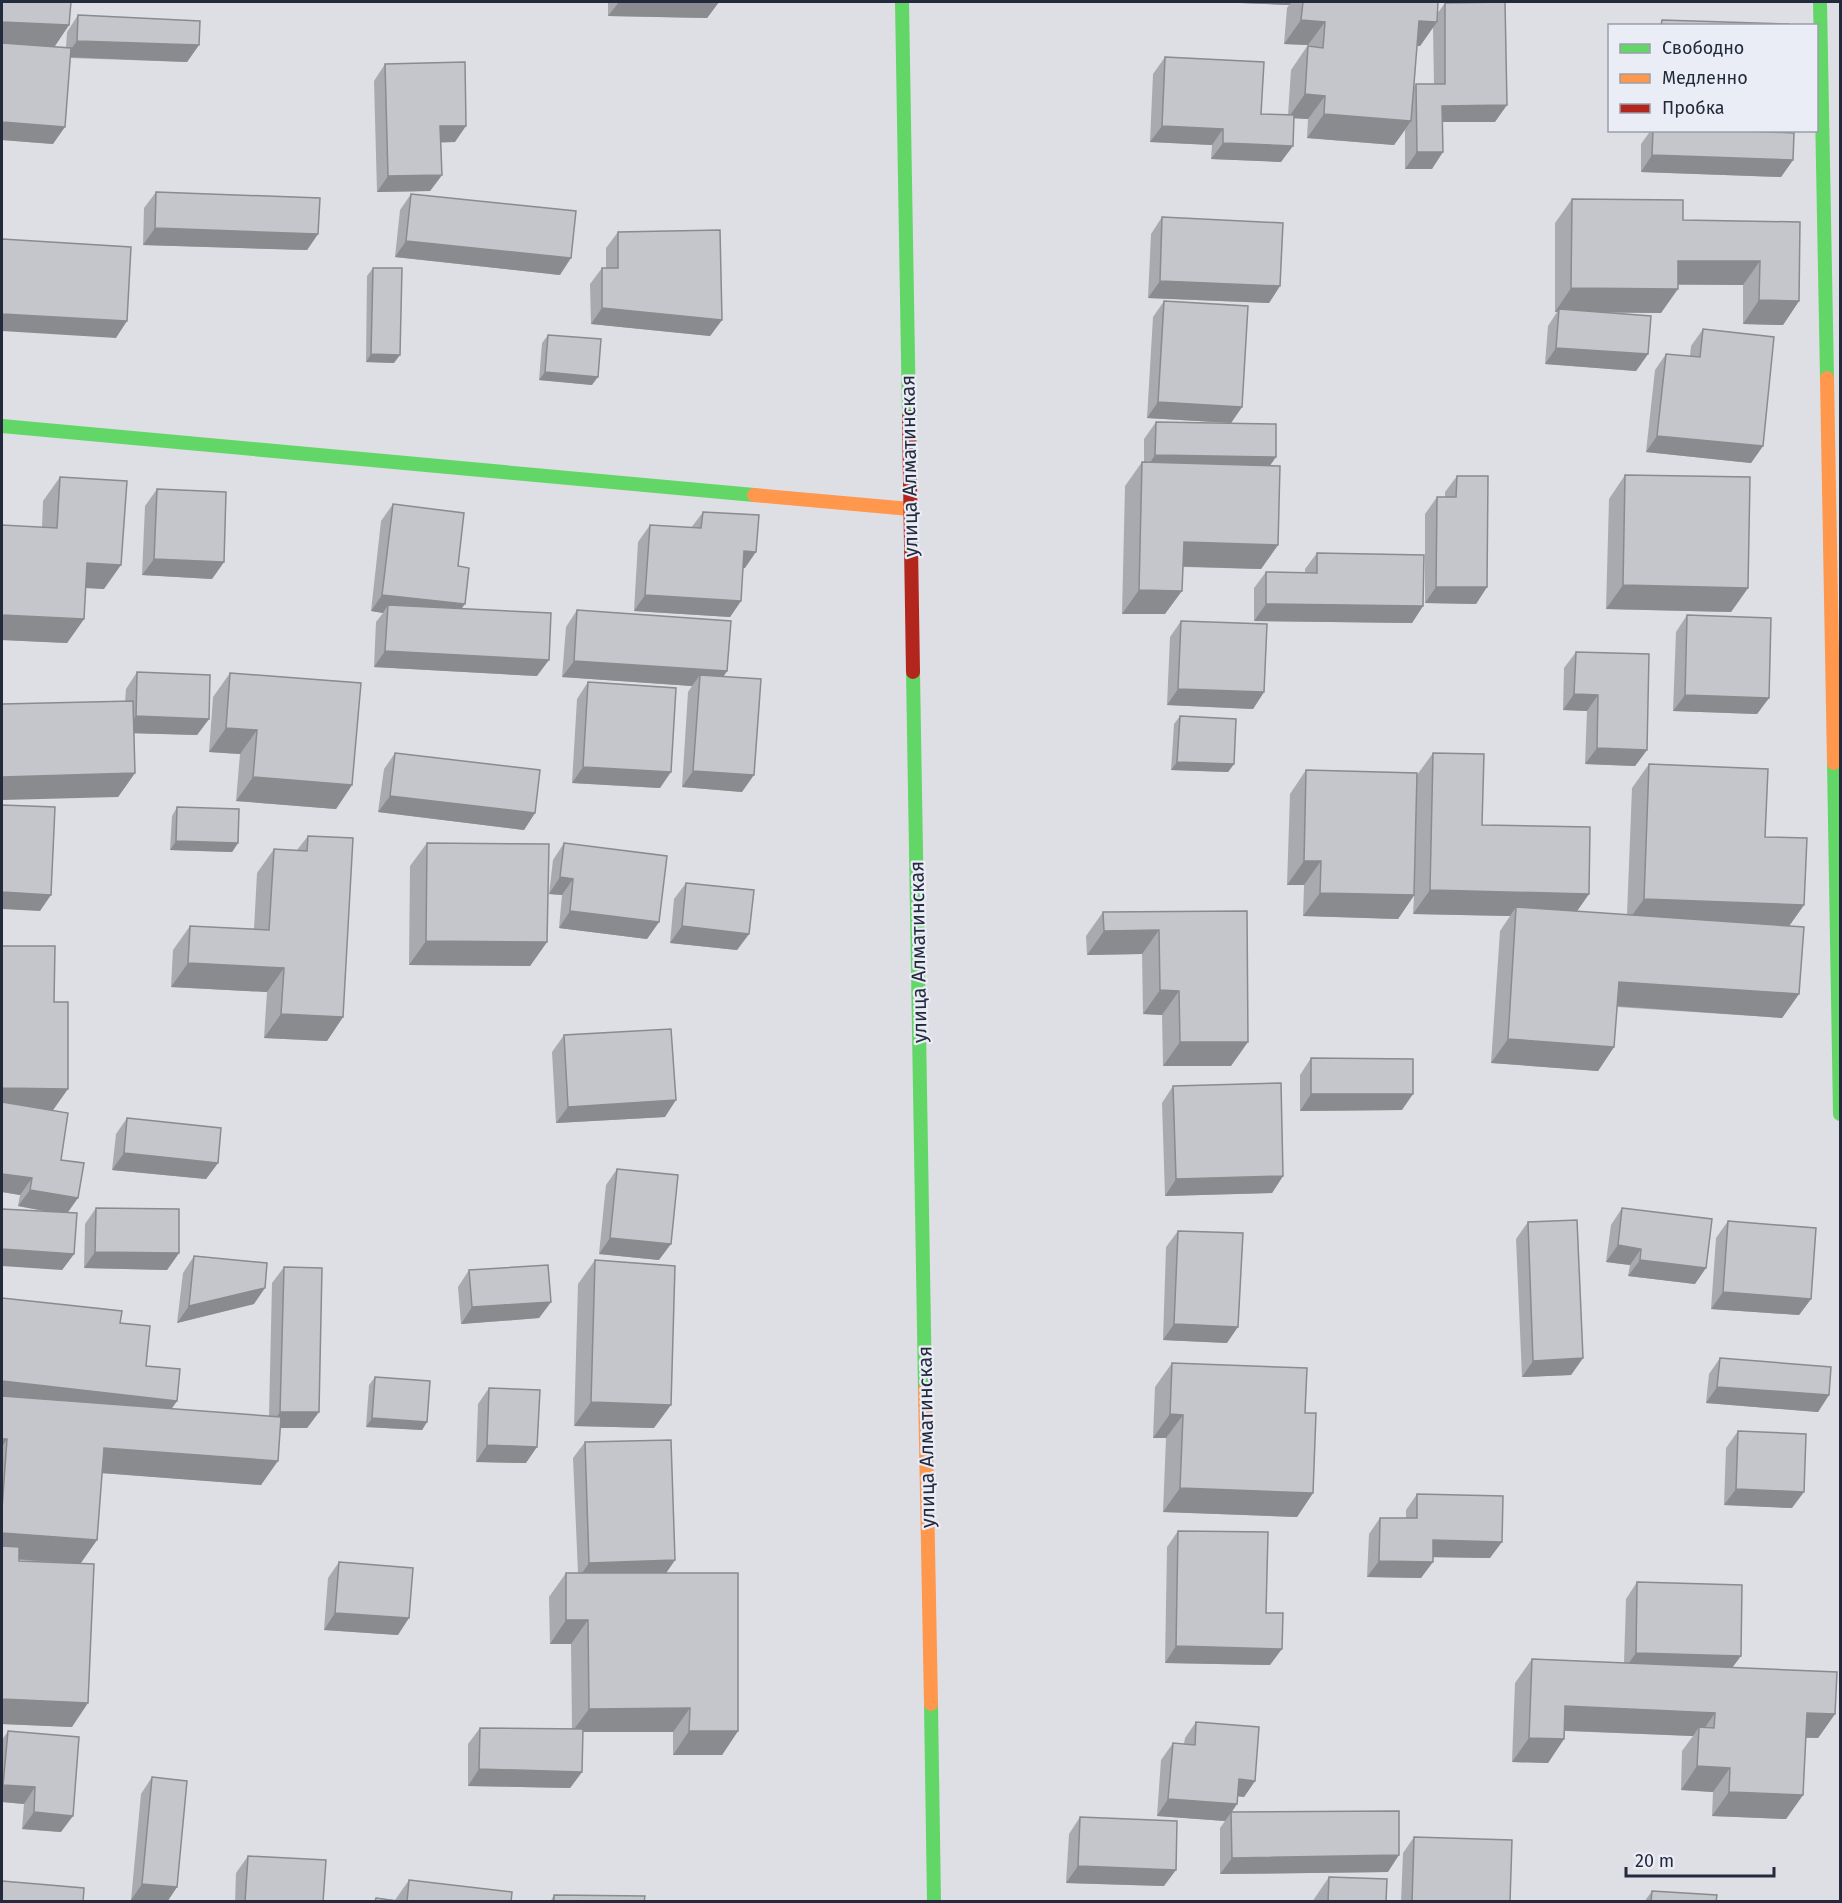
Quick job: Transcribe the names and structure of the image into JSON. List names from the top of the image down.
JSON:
{
  "streets": {
    "street": ["улица Алматинская"]
  },
  "legend": ["Свободно", "Медленно", "Пробка"],
  "scale_bar": "20 m"
}
